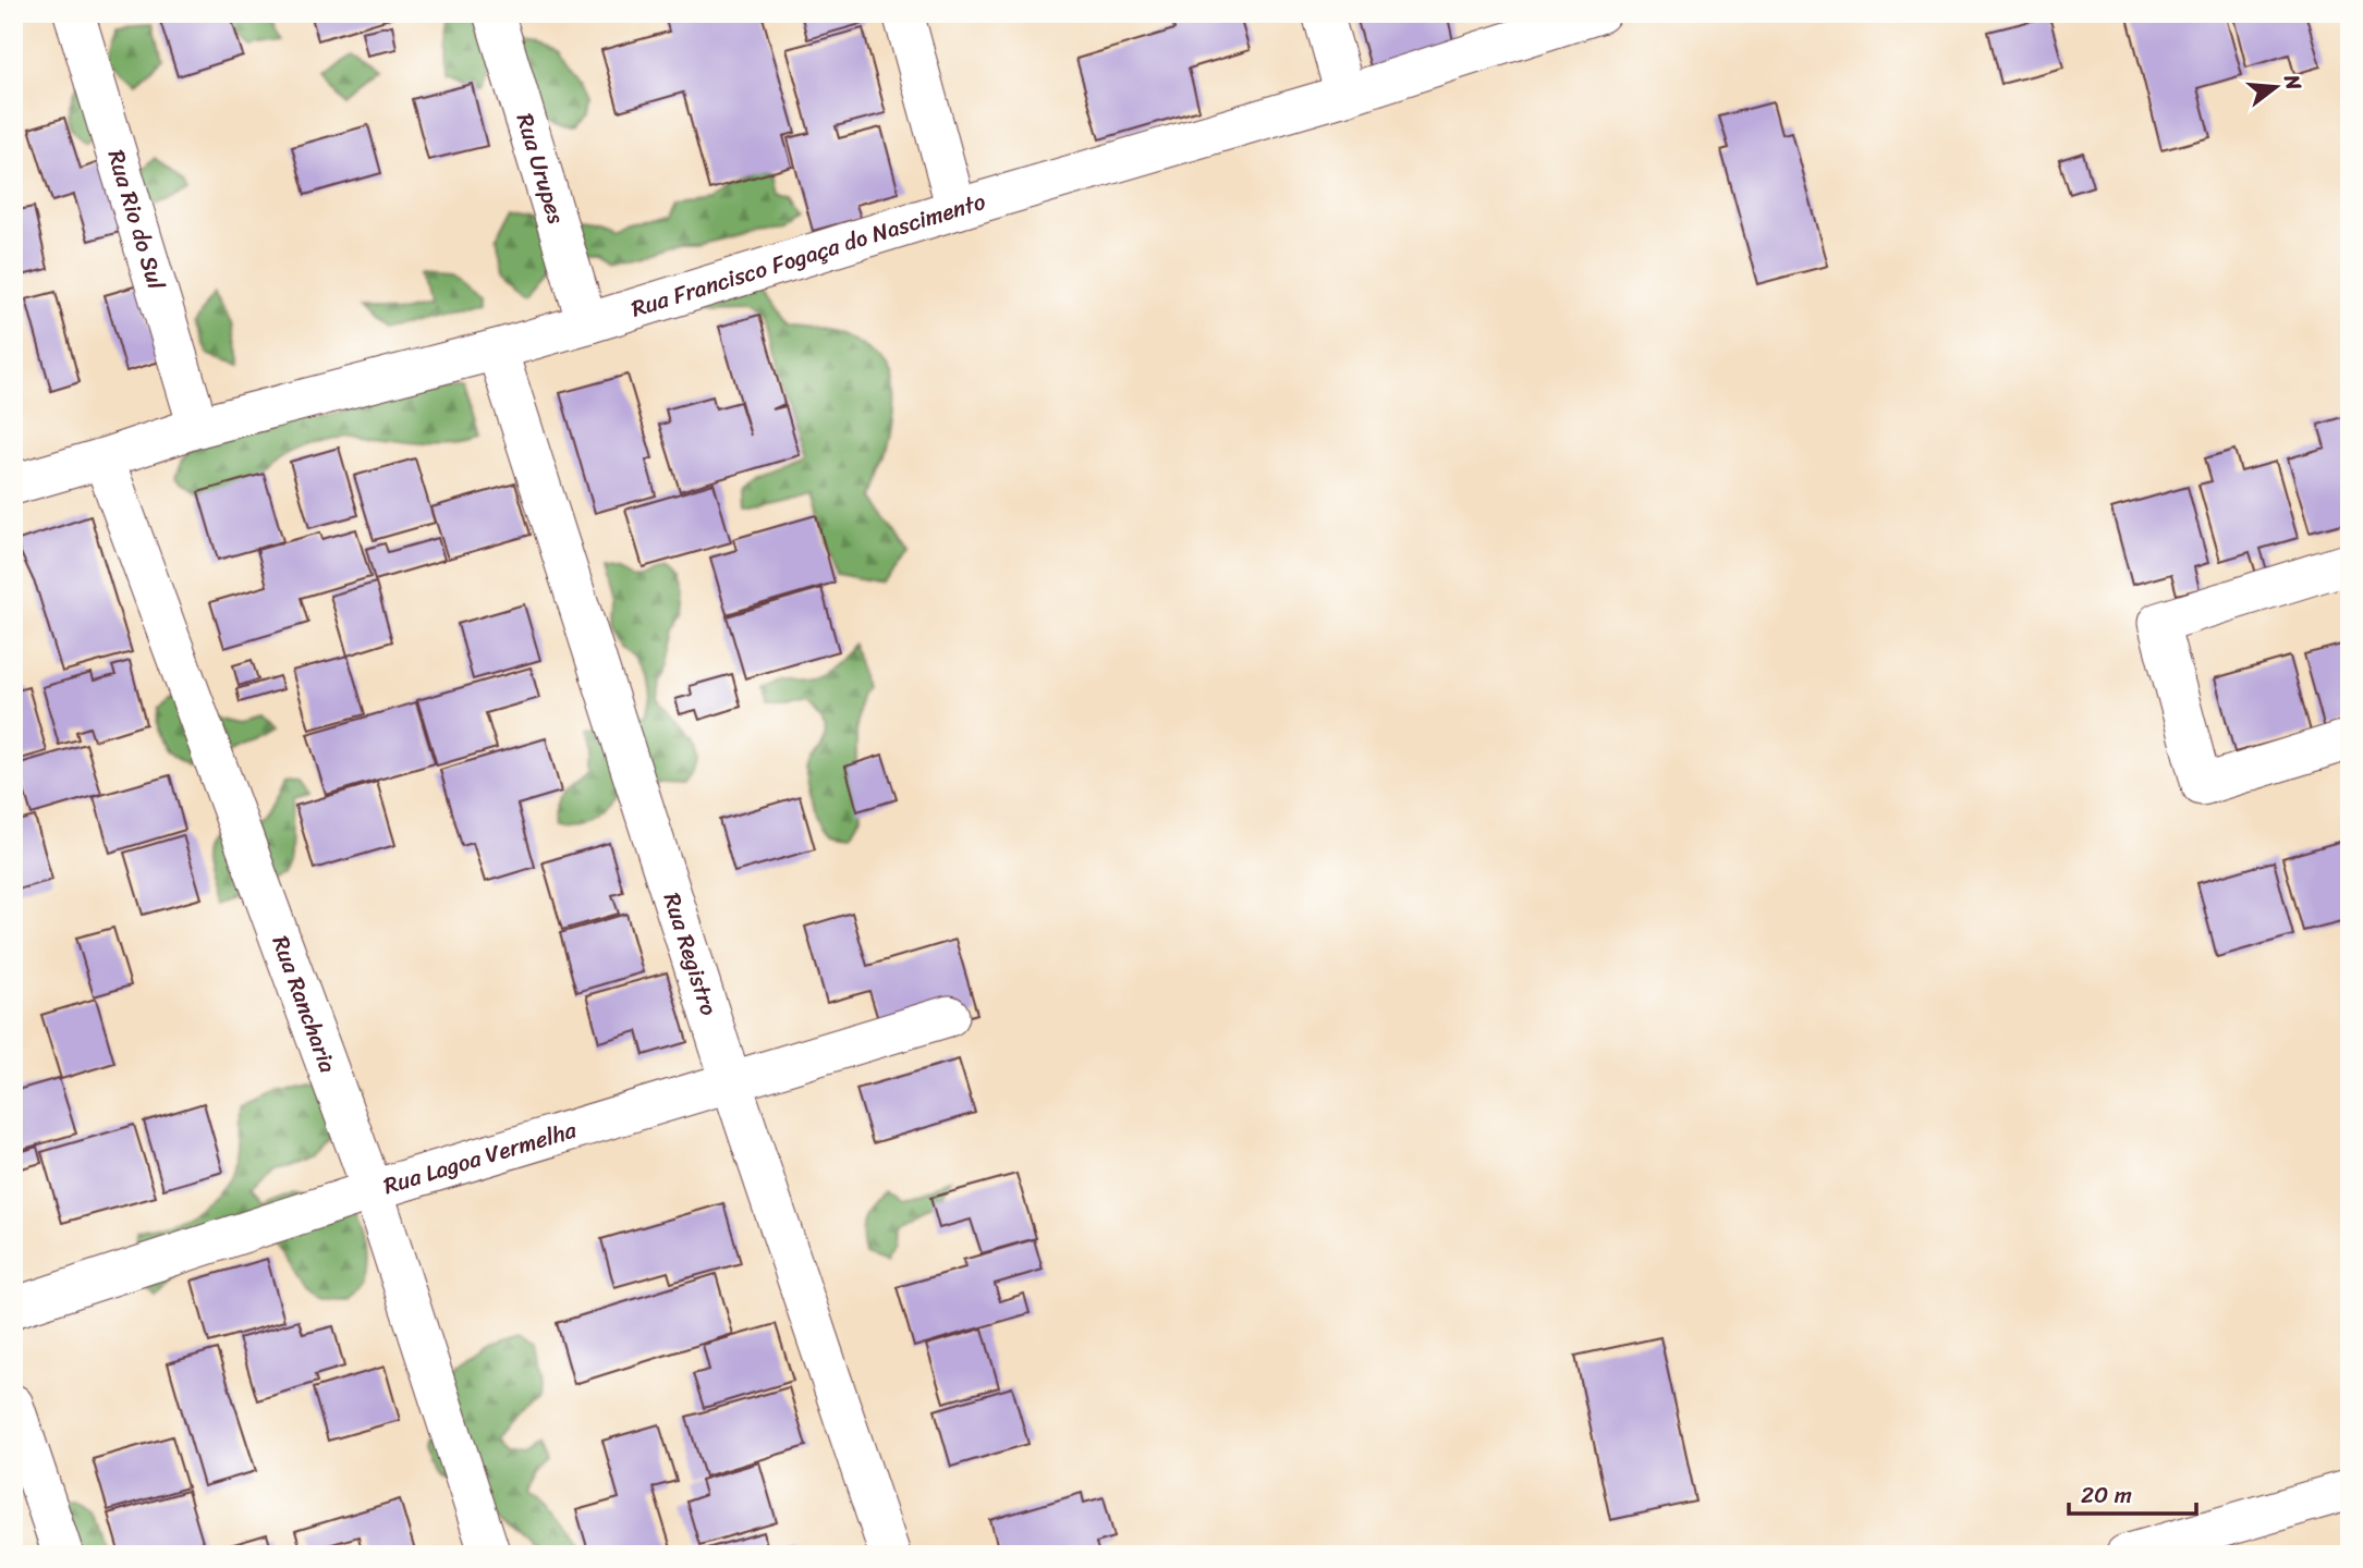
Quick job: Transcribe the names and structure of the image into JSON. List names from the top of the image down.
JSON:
{
  "streets": {
    "street": [
      "Rua Urupes",
      "Rua Rio do Sul",
      "Rua Francisco Fogaça do Nascimento",
      "Rua Registro",
      "Rua Rancharia",
      "Rua Lagoa Vermelha"
    ]
  },
  "crossings": [
    ["Rua Urupes", "Rua Francisco Fogaça do Nascimento"],
    ["Rua Rio do Sul", "Rua Francisco Fogaça do Nascimento"],
    ["Rua Francisco Fogaça do Nascimento", "Rua Registro"],
    ["Rua Francisco Fogaça do Nascimento", "Rua Rancharia"],
    ["Rua Registro", "Rua Lagoa Vermelha"],
    ["Rua Rancharia", "Rua Lagoa Vermelha"]
  ],
  "scale_bar": "20 m",
  "north": "right"
}
